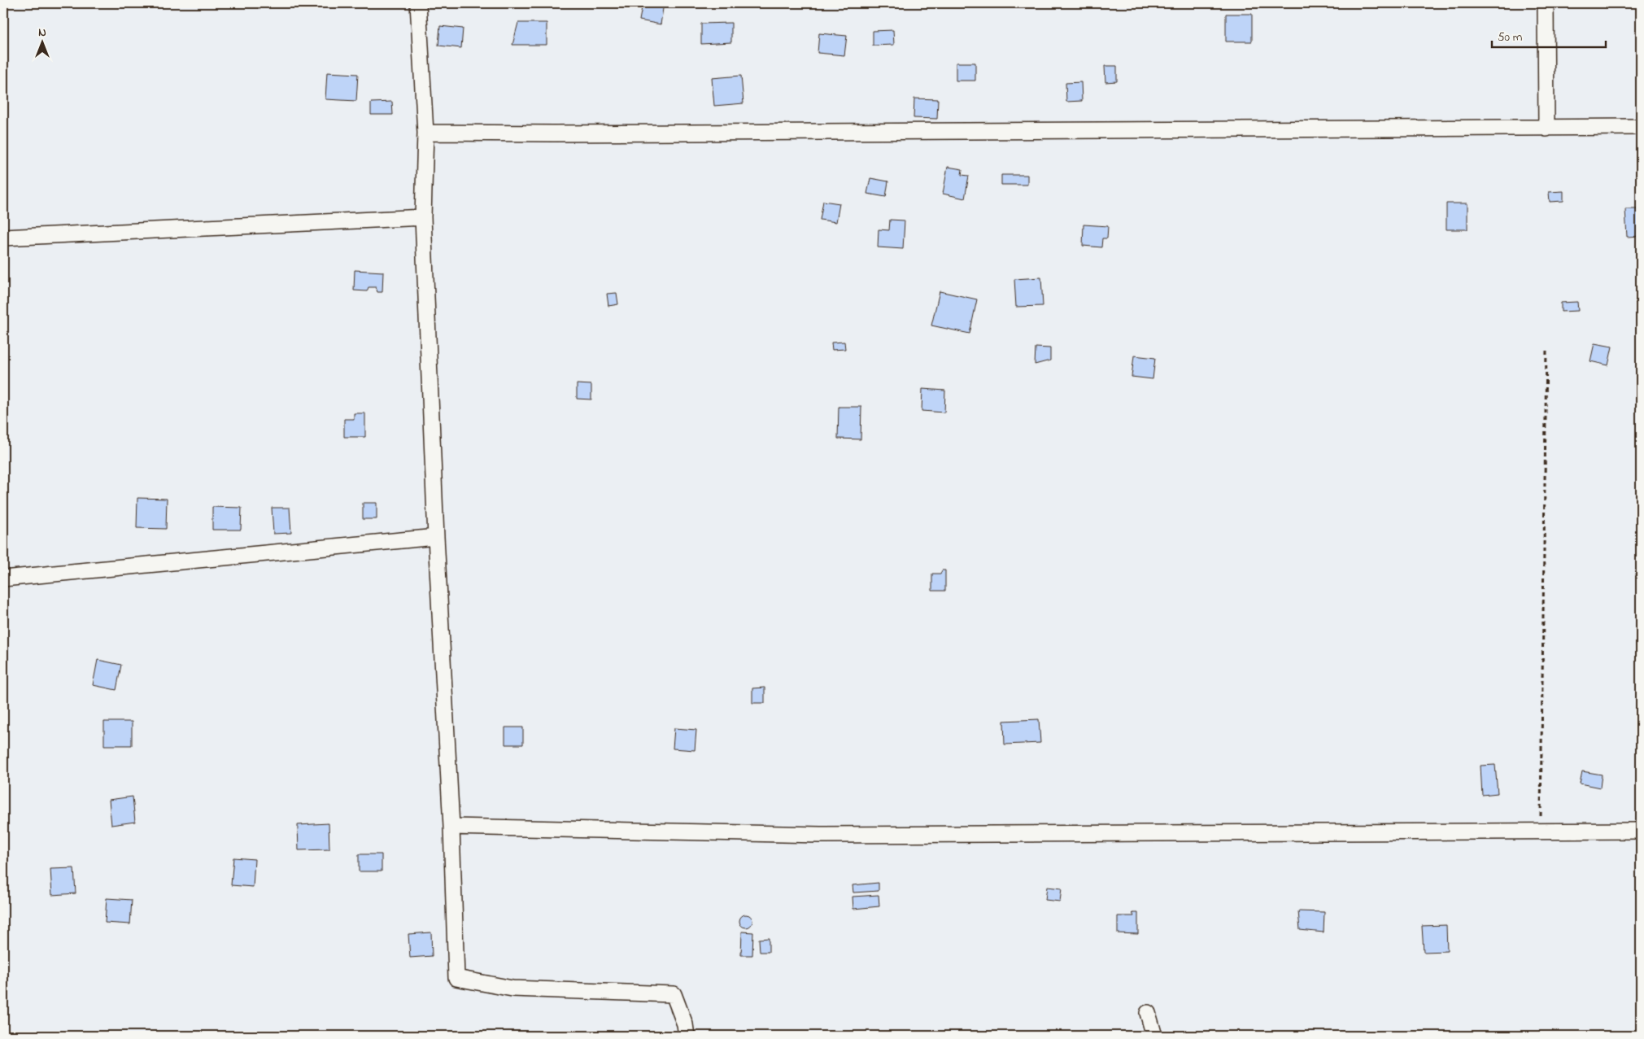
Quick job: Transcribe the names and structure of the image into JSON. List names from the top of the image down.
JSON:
{
  "scale_bar": "50 m",
  "north": "top"
}
